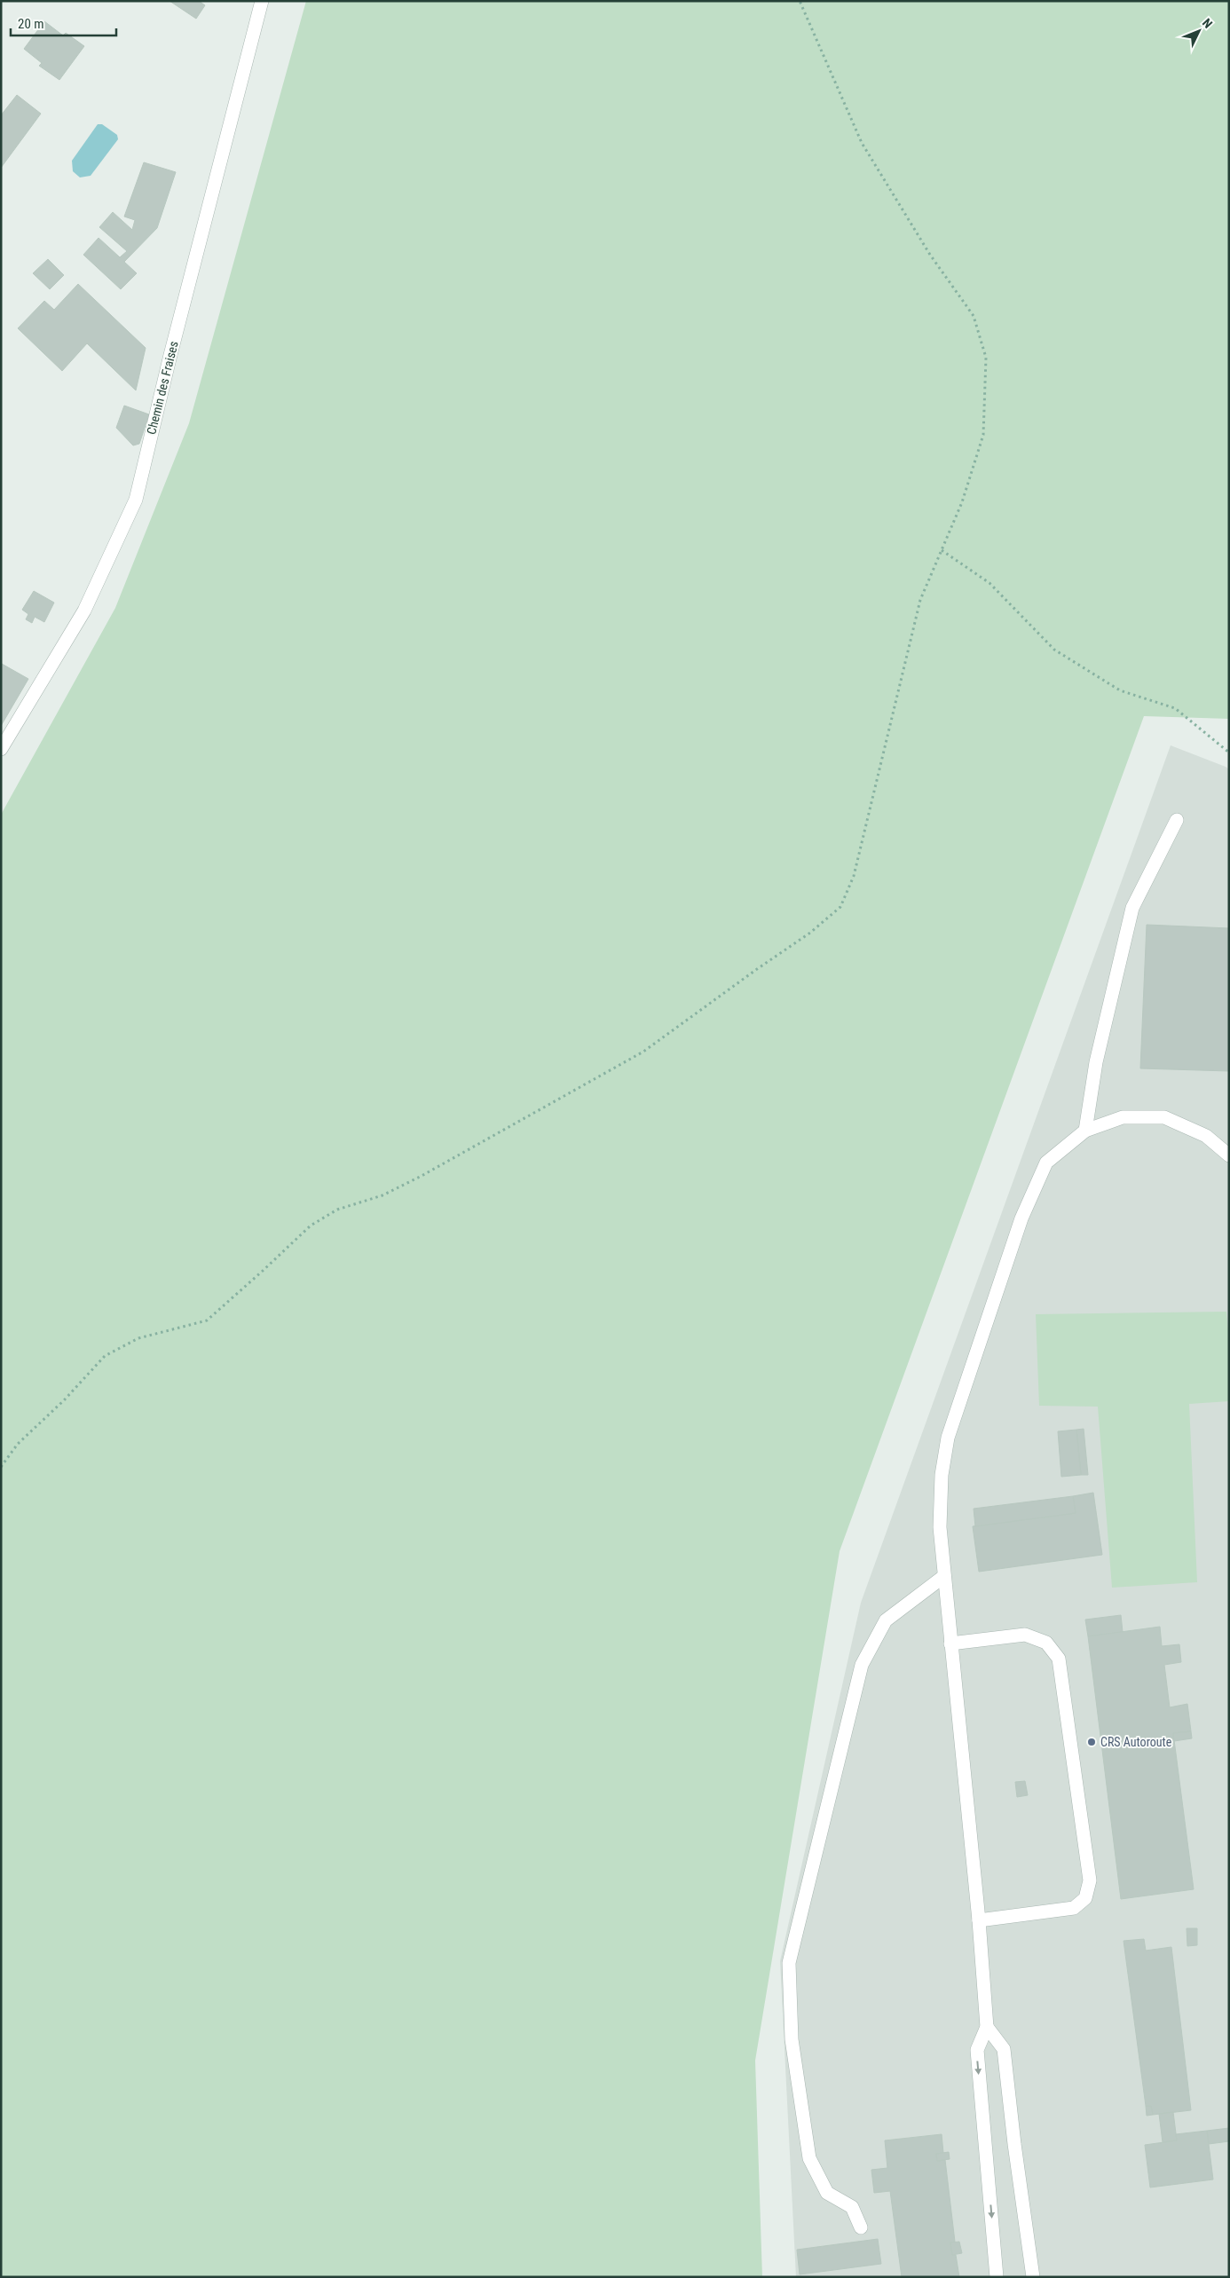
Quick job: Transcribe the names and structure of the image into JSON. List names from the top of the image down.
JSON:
{
  "streets": {
    "street": ["Chemin des Fraises"]
  },
  "places": ["CRS Autoroute"],
  "scale_bar": "20 m",
  "north": "top right"
}
